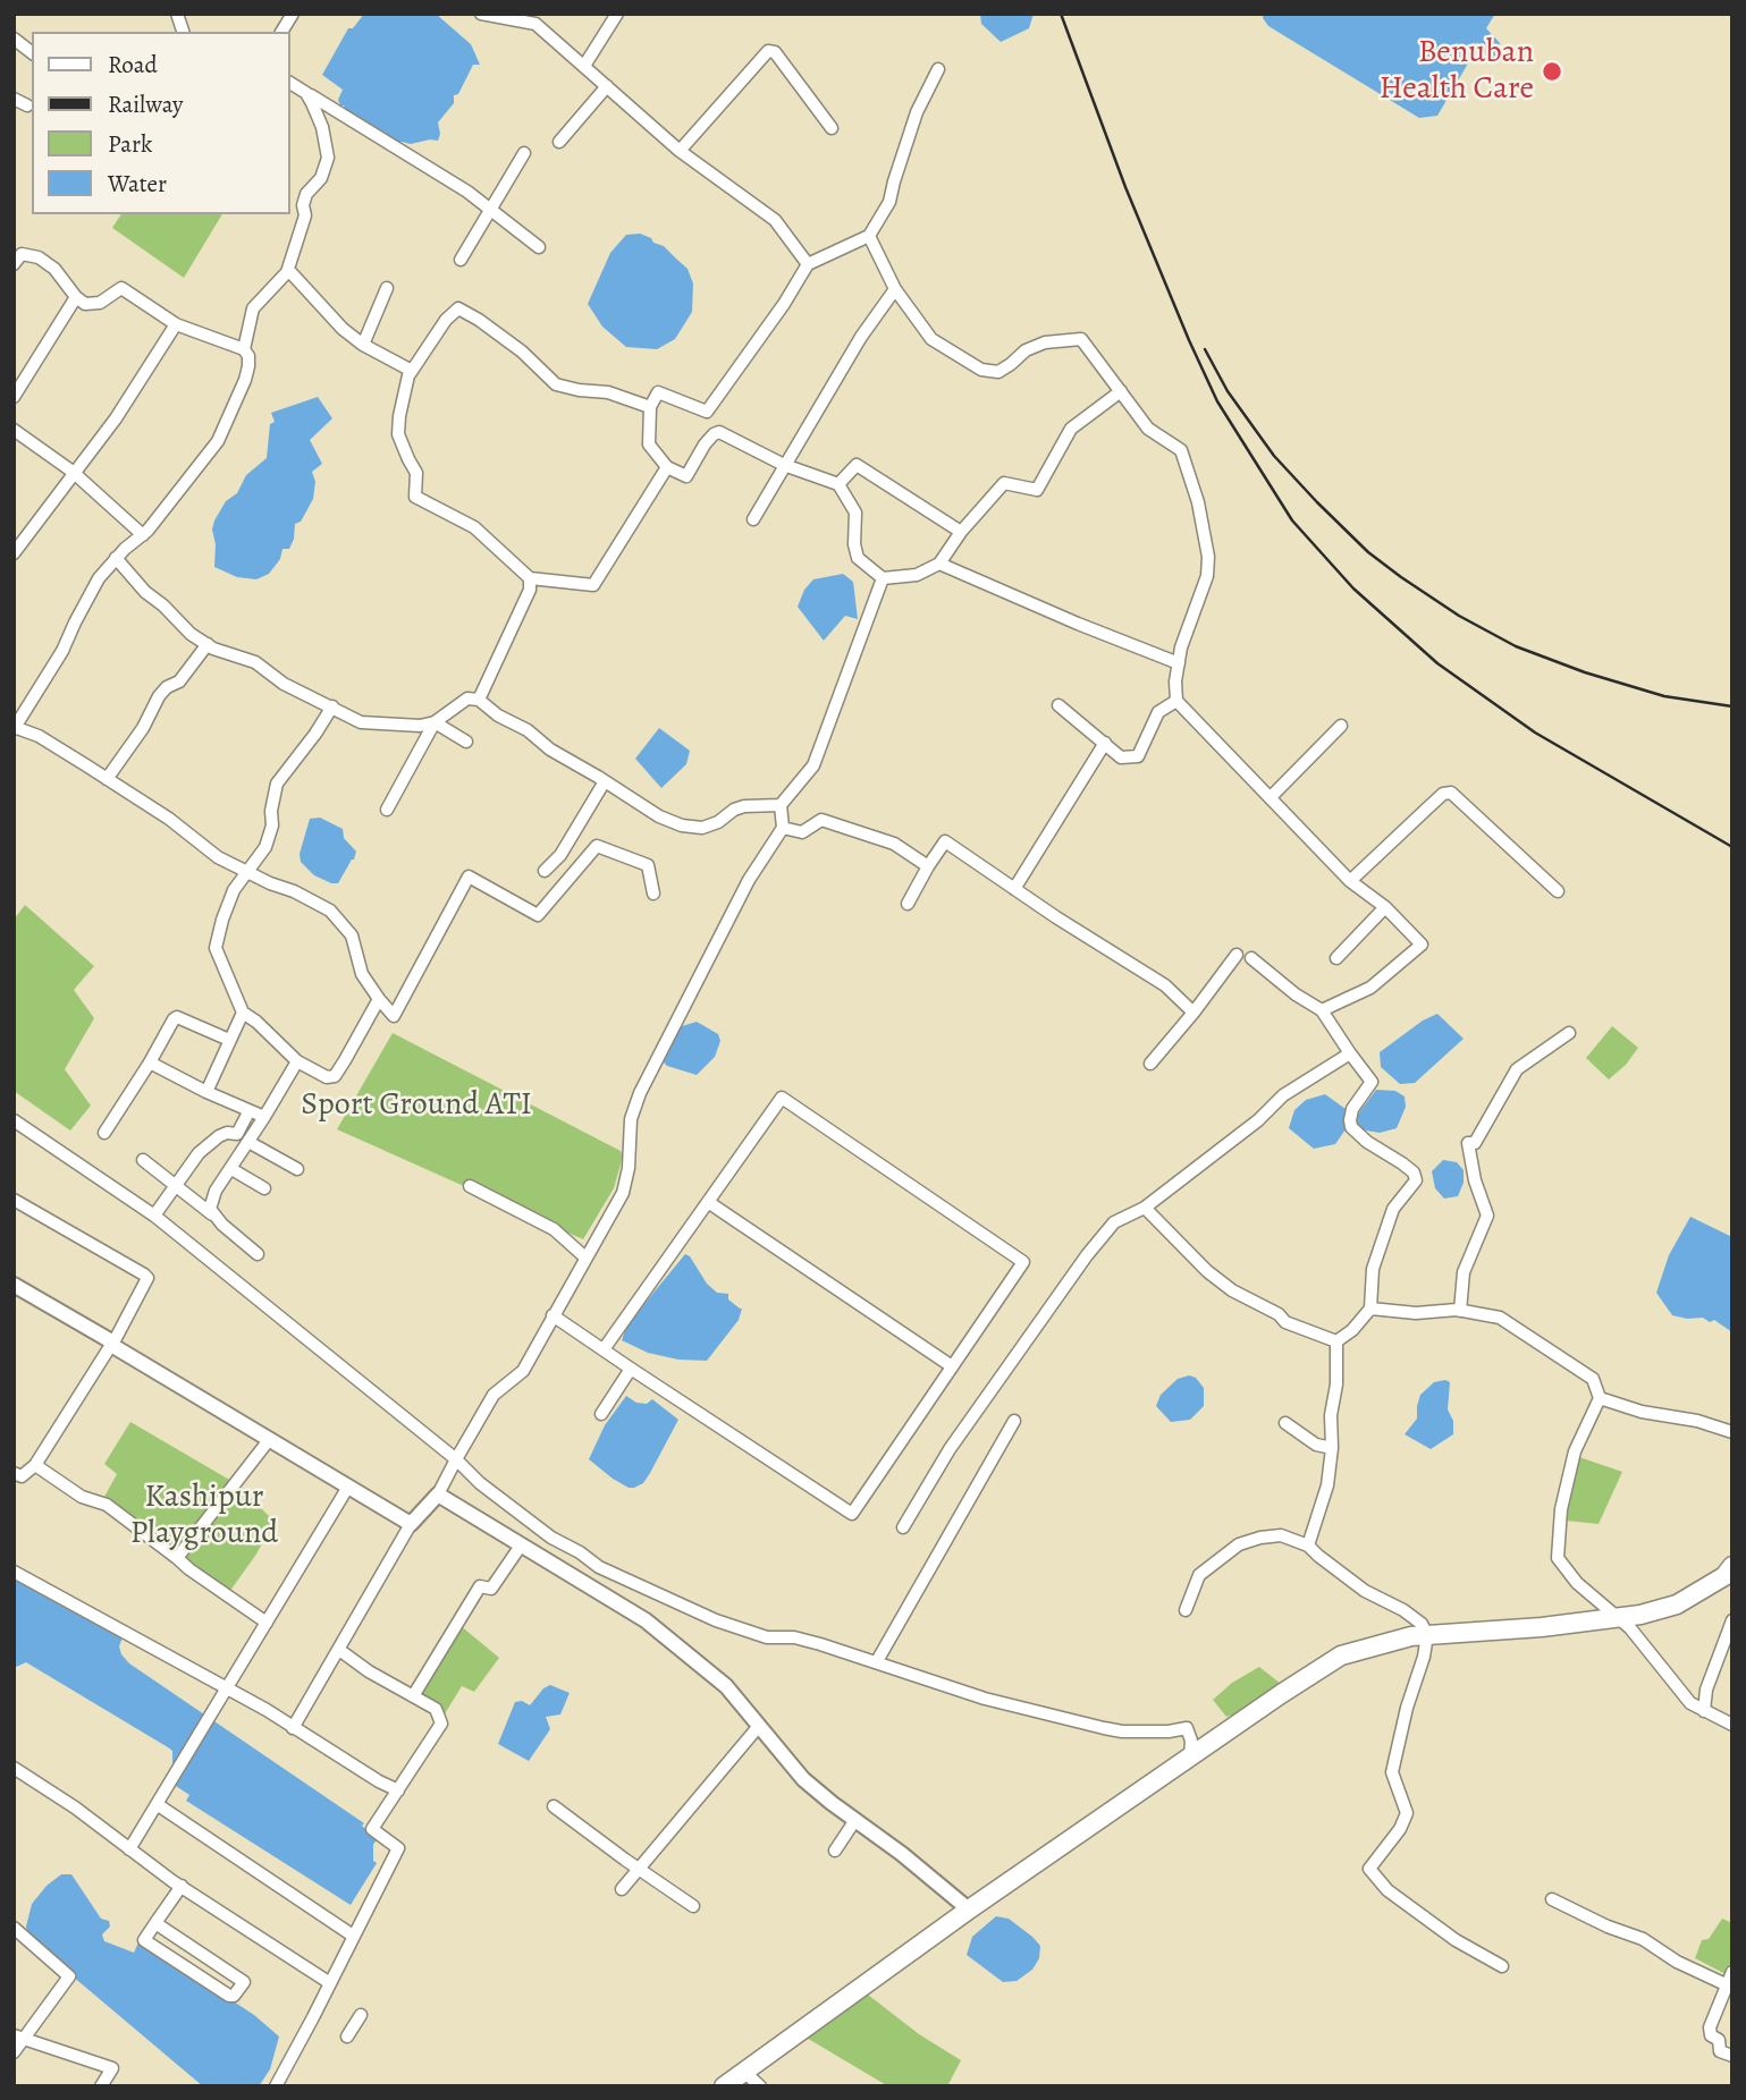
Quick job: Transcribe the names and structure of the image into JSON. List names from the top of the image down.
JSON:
{
  "parks": ["Sport Ground ATI", "Kashipur Playground"],
  "places": ["Benuban Health Care"],
  "legend": [
    "Road",
    "Railway",
    "Park",
    "Water"
  ]
}
